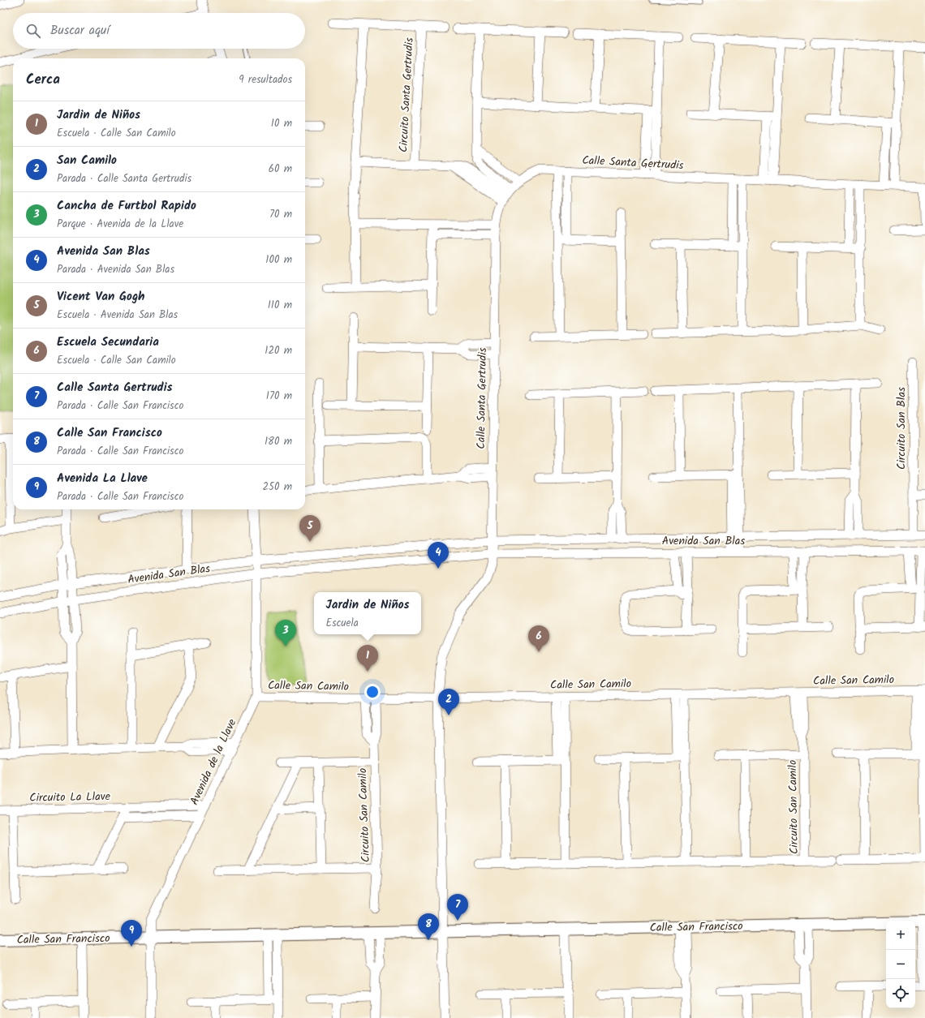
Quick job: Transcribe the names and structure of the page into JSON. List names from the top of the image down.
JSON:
{
  "streets": {
    "street": [
      "Circuito Santa Gertrudis",
      "Calle Santa Gertrudis",
      "Circuito San Blas",
      "Avenida San Blas",
      "Calle San Camilo",
      "Avenida de la Llave",
      "Circuito La Llave",
      "Circuito San Camilo",
      "Calle San Francisco"
    ]
  },
  "crossings": [
    ["Circuito Santa Gertrudis", "Calle Santa Gertrudis"],
    ["Calle Santa Gertrudis", "Avenida San Blas"],
    ["Calle Santa Gertrudis", "Calle San Camilo"],
    ["Calle Santa Gertrudis", "Calle San Francisco"],
    ["Circuito San Blas", "Avenida San Blas"],
    ["Avenida San Blas", "Avenida de la Llave"],
    ["Calle San Camilo", "Avenida de la Llave"],
    ["Calle San Camilo", "Circuito San Camilo"],
    ["Avenida de la Llave", "Circuito La Llave"],
    ["Avenida de la Llave", "Calle San Francisco"]
  ],
  "page": {
    "search": "Buscar aquí",
    "heading": ["Cerca", "9 resultados"],
    "list": [
      {
        "mark": "1",
        "name": "Jardin de Niños",
        "note": "Escuela · Calle San Camilo",
        "value": "10 m"
      },
      {
        "mark": "2",
        "name": "San Camilo",
        "note": "Parada · Calle Santa Gertrudis",
        "value": "60 m"
      },
      {
        "mark": "3",
        "name": "Cancha de Furtbol Rapido",
        "note": "Parque · Avenida de la Llave",
        "value": "70 m"
      },
      {
        "mark": "4",
        "name": "Avenida San Blas",
        "note": "Parada · Avenida San Blas",
        "value": "100 m"
      },
      {
        "mark": "5",
        "name": "Vicent Van Gogh",
        "note": "Escuela · Avenida San Blas",
        "value": "110 m"
      },
      {
        "mark": "6",
        "name": "Escuela Secundaria",
        "note": "Escuela · Calle San Camilo",
        "value": "120 m"
      },
      {
        "mark": "7",
        "name": "Calle Santa Gertrudis",
        "note": "Parada · Calle San Francisco",
        "value": "170 m"
      },
      {
        "mark": "8",
        "name": "Calle San Francisco",
        "note": "Parada · Calle San Francisco",
        "value": "180 m"
      },
      {
        "mark": "9",
        "name": "Avenida La Llave",
        "note": "Parada · Calle San Francisco",
        "value": "250 m"
      }
    ],
    "pins": [
      "5",
      "4",
      "3",
      "6",
      "1",
      "2",
      "7",
      "8",
      "9"
    ],
    "popup": ["Jardin de Niños", "Escuela"],
    "map_buttons": ["+", "−"]
  }
}
